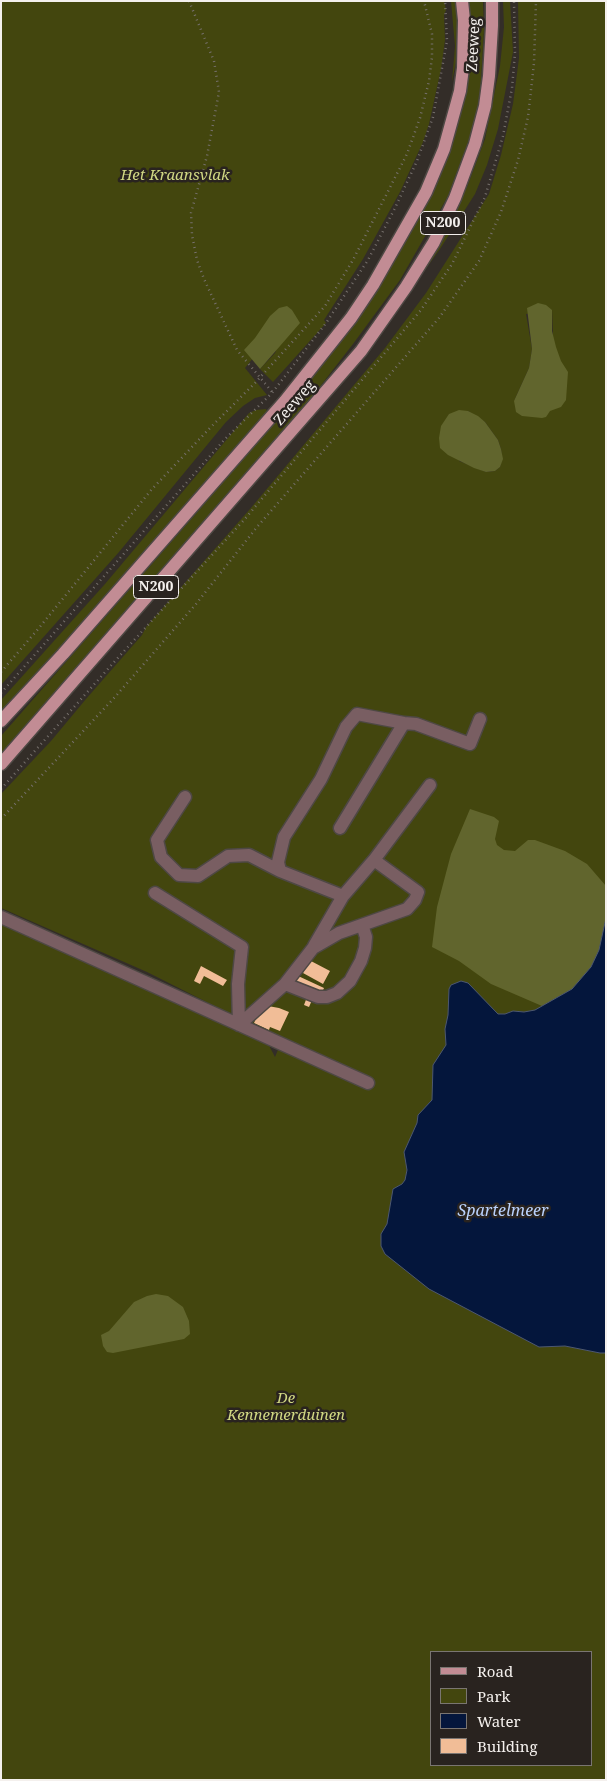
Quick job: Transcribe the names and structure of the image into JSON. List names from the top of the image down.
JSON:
{
  "streets": {
    "main road": ["Zeeweg", "N200"]
  },
  "water": ["Spartelmeer"],
  "parks": ["Het Kraansvlak", "De Kennemerduinen"],
  "legend": [
    "Road",
    "Park",
    "Water",
    "Building"
  ]
}
